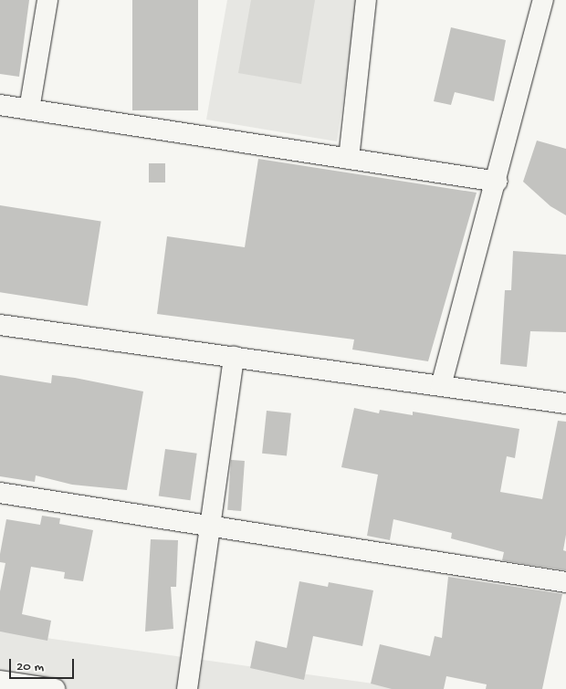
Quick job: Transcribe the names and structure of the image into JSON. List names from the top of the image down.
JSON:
{
  "scale_bar": "20 m"
}
